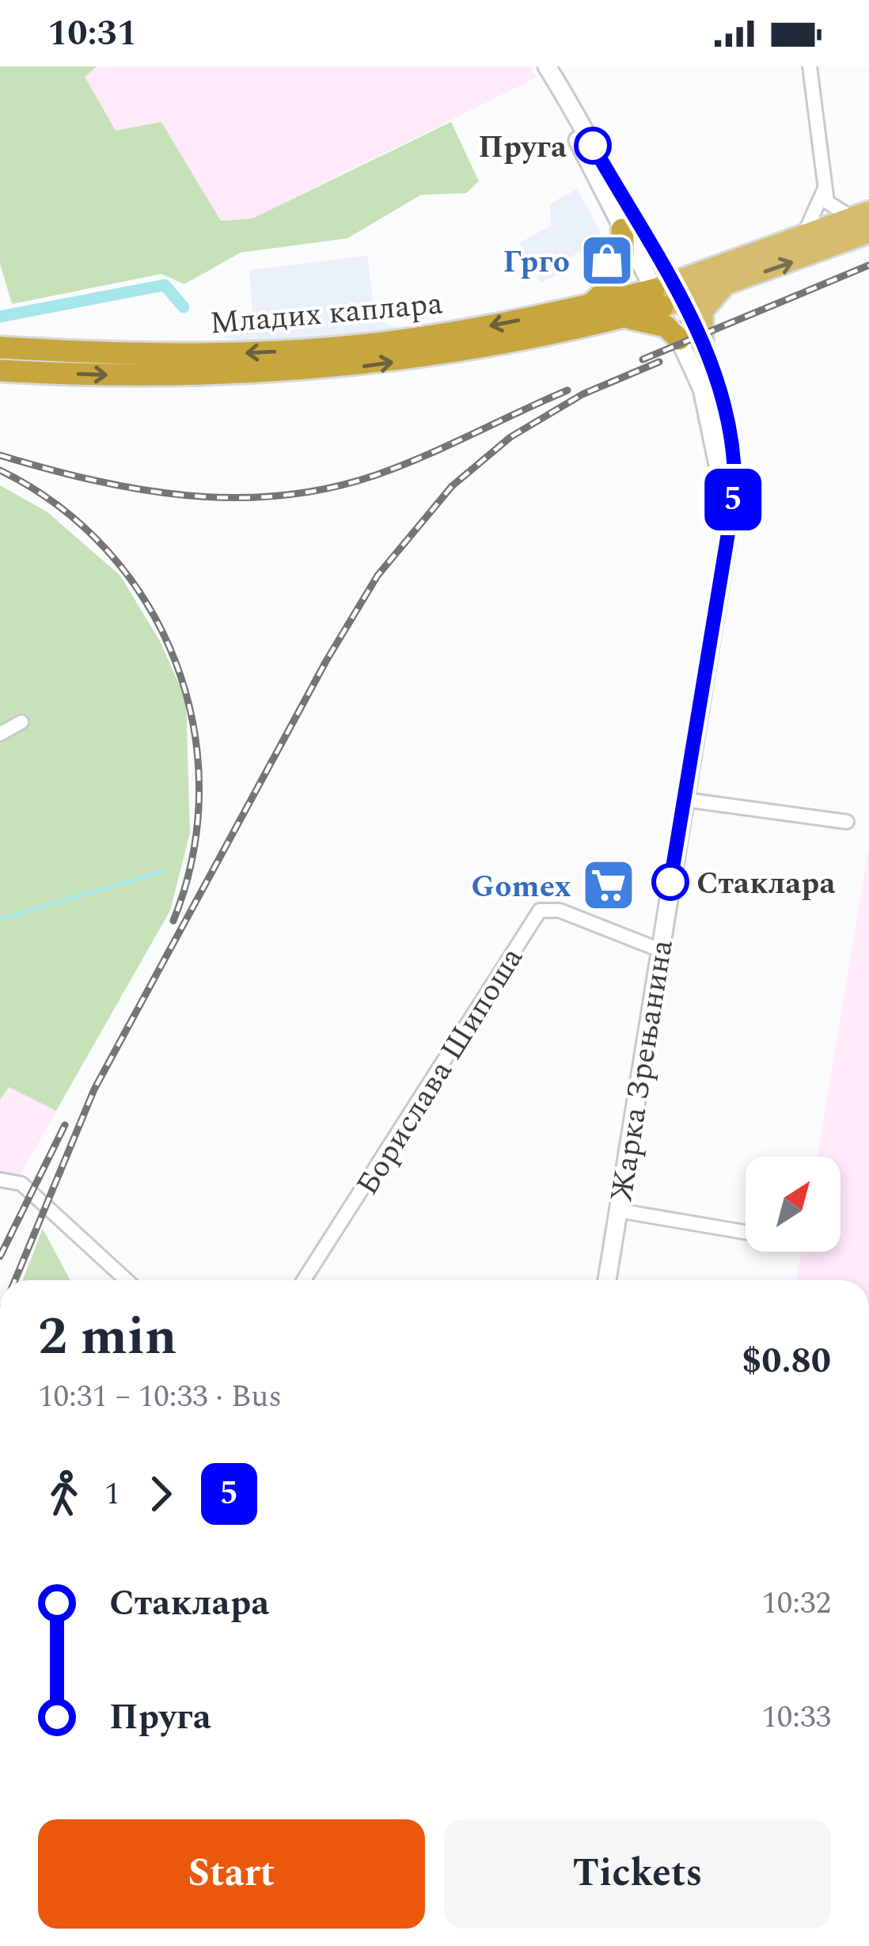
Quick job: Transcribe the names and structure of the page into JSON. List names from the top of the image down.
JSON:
{
  "streets": {
    "highway": ["Младих каплара"],
    "street": ["Борислава Шипоша", "Жарка Зрењанина"]
  },
  "crossings": [
    ["Младих каплара", "Жарка Зрењанина"],
    ["Борислава Шипоша", "Жарка Зрењанина"]
  ],
  "places": {
    "other": ["Пруга", "Стаклара"],
    "shop": ["Грго"],
    "supermarket": ["Gomex"]
  },
  "lines": ["bus line 5"],
  "north": "top right",
  "page": {
    "status": "10:31",
    "on_map": "5",
    "heading": ["2 min", "10:31 – 10:33 · Bus", "$0.80"],
    "legs": ["1", "5"],
    "list": [
      {
        "name": "Стаклара",
        "value": "10:32"
      },
      {
        "name": "Пруга",
        "value": "10:33"
      }
    ],
    "buttons": ["Start", "Tickets"]
  }
}
